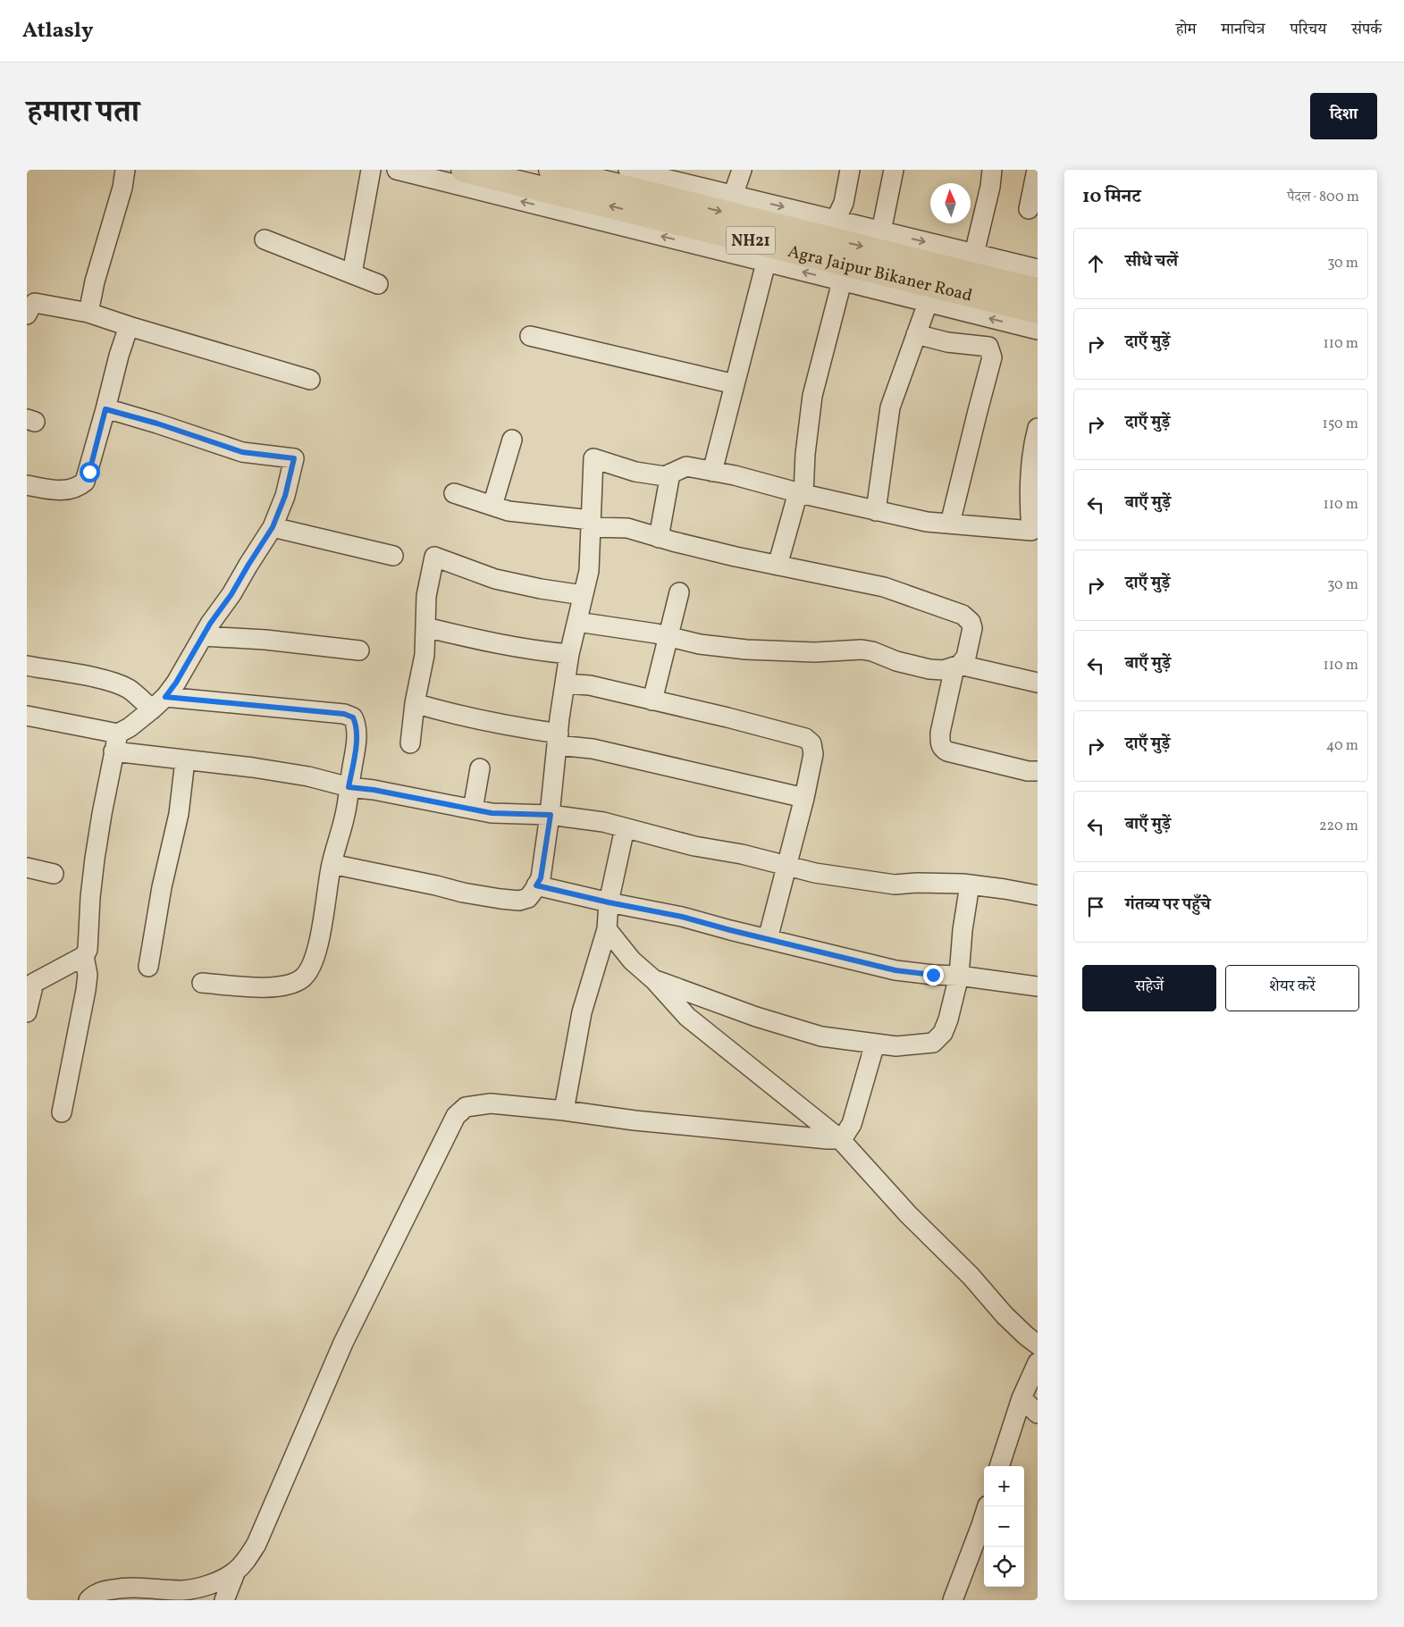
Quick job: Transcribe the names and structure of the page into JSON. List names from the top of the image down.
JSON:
{
  "streets": {
    "highway": ["NH21", "Agra Jaipur Bikaner Road"]
  },
  "north": "top",
  "page": {
    "header": "Atlasly",
    "nav": [
      "होम",
      "मानचित्र",
      "परिचय",
      "संपर्क"
    ],
    "title": "हमारा पता",
    "buttons": [
      "दिशा",
      ["सहेजें", "शेयर करें"]
    ],
    "heading": ["10 मिनट", "पैदल · 800 m"],
    "list": [
      ["सीधे चलें", "30 m"],
      ["दाएँ मुड़ें", "110 m"],
      ["दाएँ मुड़ें", "150 m"],
      ["बाएँ मुड़ें", "110 m"],
      ["दाएँ मुड़ें", "30 m"],
      ["बाएँ मुड़ें", "110 m"],
      ["दाएँ मुड़ें", "40 m"],
      ["बाएँ मुड़ें", "220 m"],
      "गंतव्य पर पहुँचे"
    ],
    "map_buttons": ["+", "−"]
  }
}
